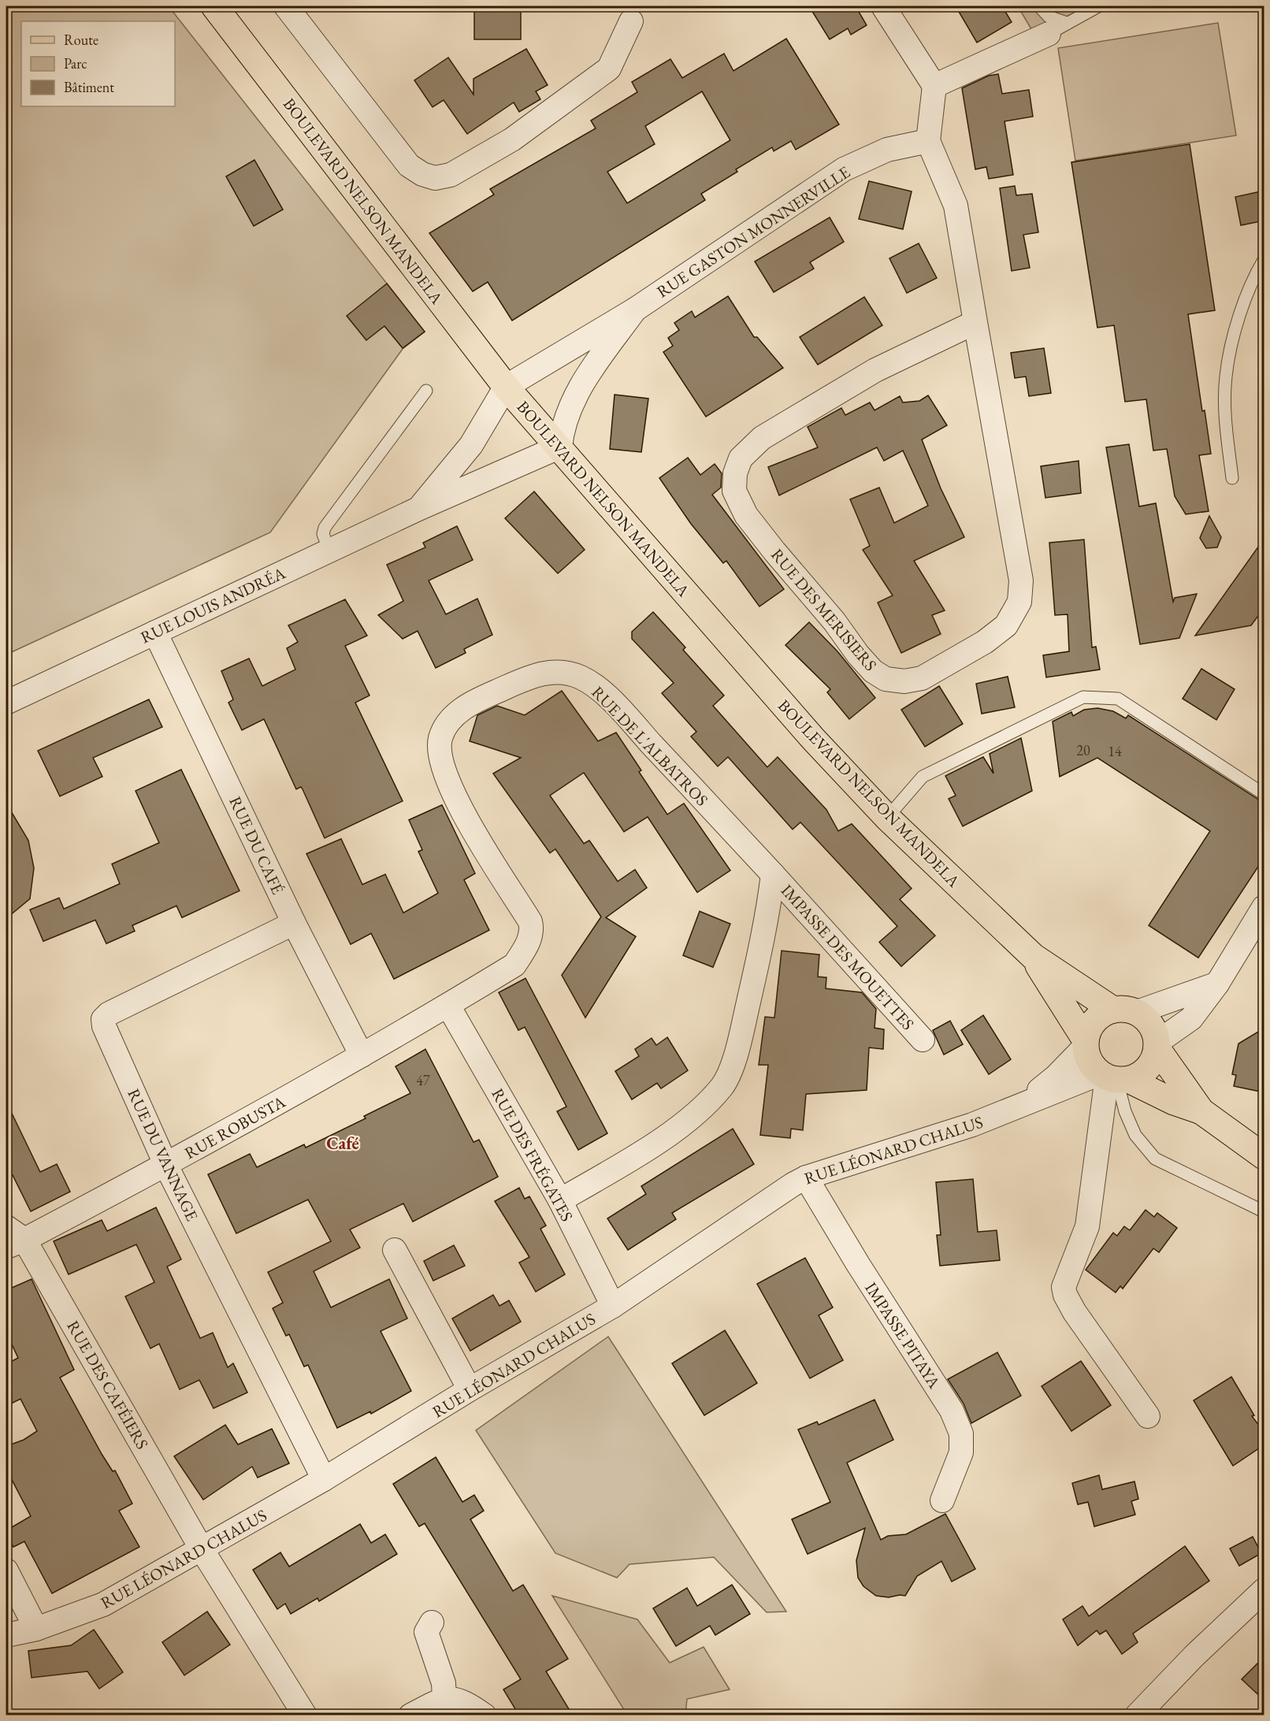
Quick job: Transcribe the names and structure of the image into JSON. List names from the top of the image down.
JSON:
{
  "streets": {
    "main road": ["BOULEVARD NELSON MANDELA"],
    "street": [
      "RUE GASTON MONNERVILLE",
      "RUE LOUIS ANDRÉA",
      "RUE DES MERISIERS",
      "RUE DE L'ALBATROS",
      "RUE DU CAFÉ",
      "IMPASSE DES MOUETTES",
      "RUE ROBUSTA",
      "RUE LÉONARD CHALUS",
      "RUE DU VANNAGE",
      "RUE DES FRÉGATES",
      "IMPASSE PITAYA",
      "RUE DES CAFÉIERS"
    ]
  },
  "crossings": [
    ["BOULEVARD NELSON MANDELA", "RUE GASTON MONNERVILLE"],
    ["BOULEVARD NELSON MANDELA", "RUE LOUIS ANDRÉA"],
    ["BOULEVARD NELSON MANDELA", "RUE LÉONARD CHALUS"],
    ["RUE GASTON MONNERVILLE", "RUE LOUIS ANDRÉA"],
    ["RUE GASTON MONNERVILLE", "RUE DES MERISIERS"],
    ["RUE LOUIS ANDRÉA", "RUE DU CAFÉ"],
    ["RUE DE L'ALBATROS", "IMPASSE DES MOUETTES"],
    ["RUE DE L'ALBATROS", "RUE ROBUSTA"],
    ["RUE DE L'ALBATROS", "RUE DES FRÉGATES"],
    ["RUE DU CAFÉ", "RUE ROBUSTA"],
    ["RUE DU CAFÉ", "RUE DU VANNAGE"],
    ["RUE ROBUSTA", "RUE DU VANNAGE"],
    ["RUE ROBUSTA", "RUE DES FRÉGATES"],
    ["RUE ROBUSTA", "RUE DES CAFÉIERS"],
    ["RUE LÉONARD CHALUS", "RUE DU VANNAGE"],
    ["RUE LÉONARD CHALUS", "RUE DES FRÉGATES"],
    ["RUE LÉONARD CHALUS", "IMPASSE PITAYA"],
    ["RUE LÉONARD CHALUS", "RUE DES CAFÉIERS"]
  ],
  "districts": ["Café"],
  "house_numbers": ["20", "14", "47"],
  "legend": ["Route", "Parc", "Bâtiment"]
}
